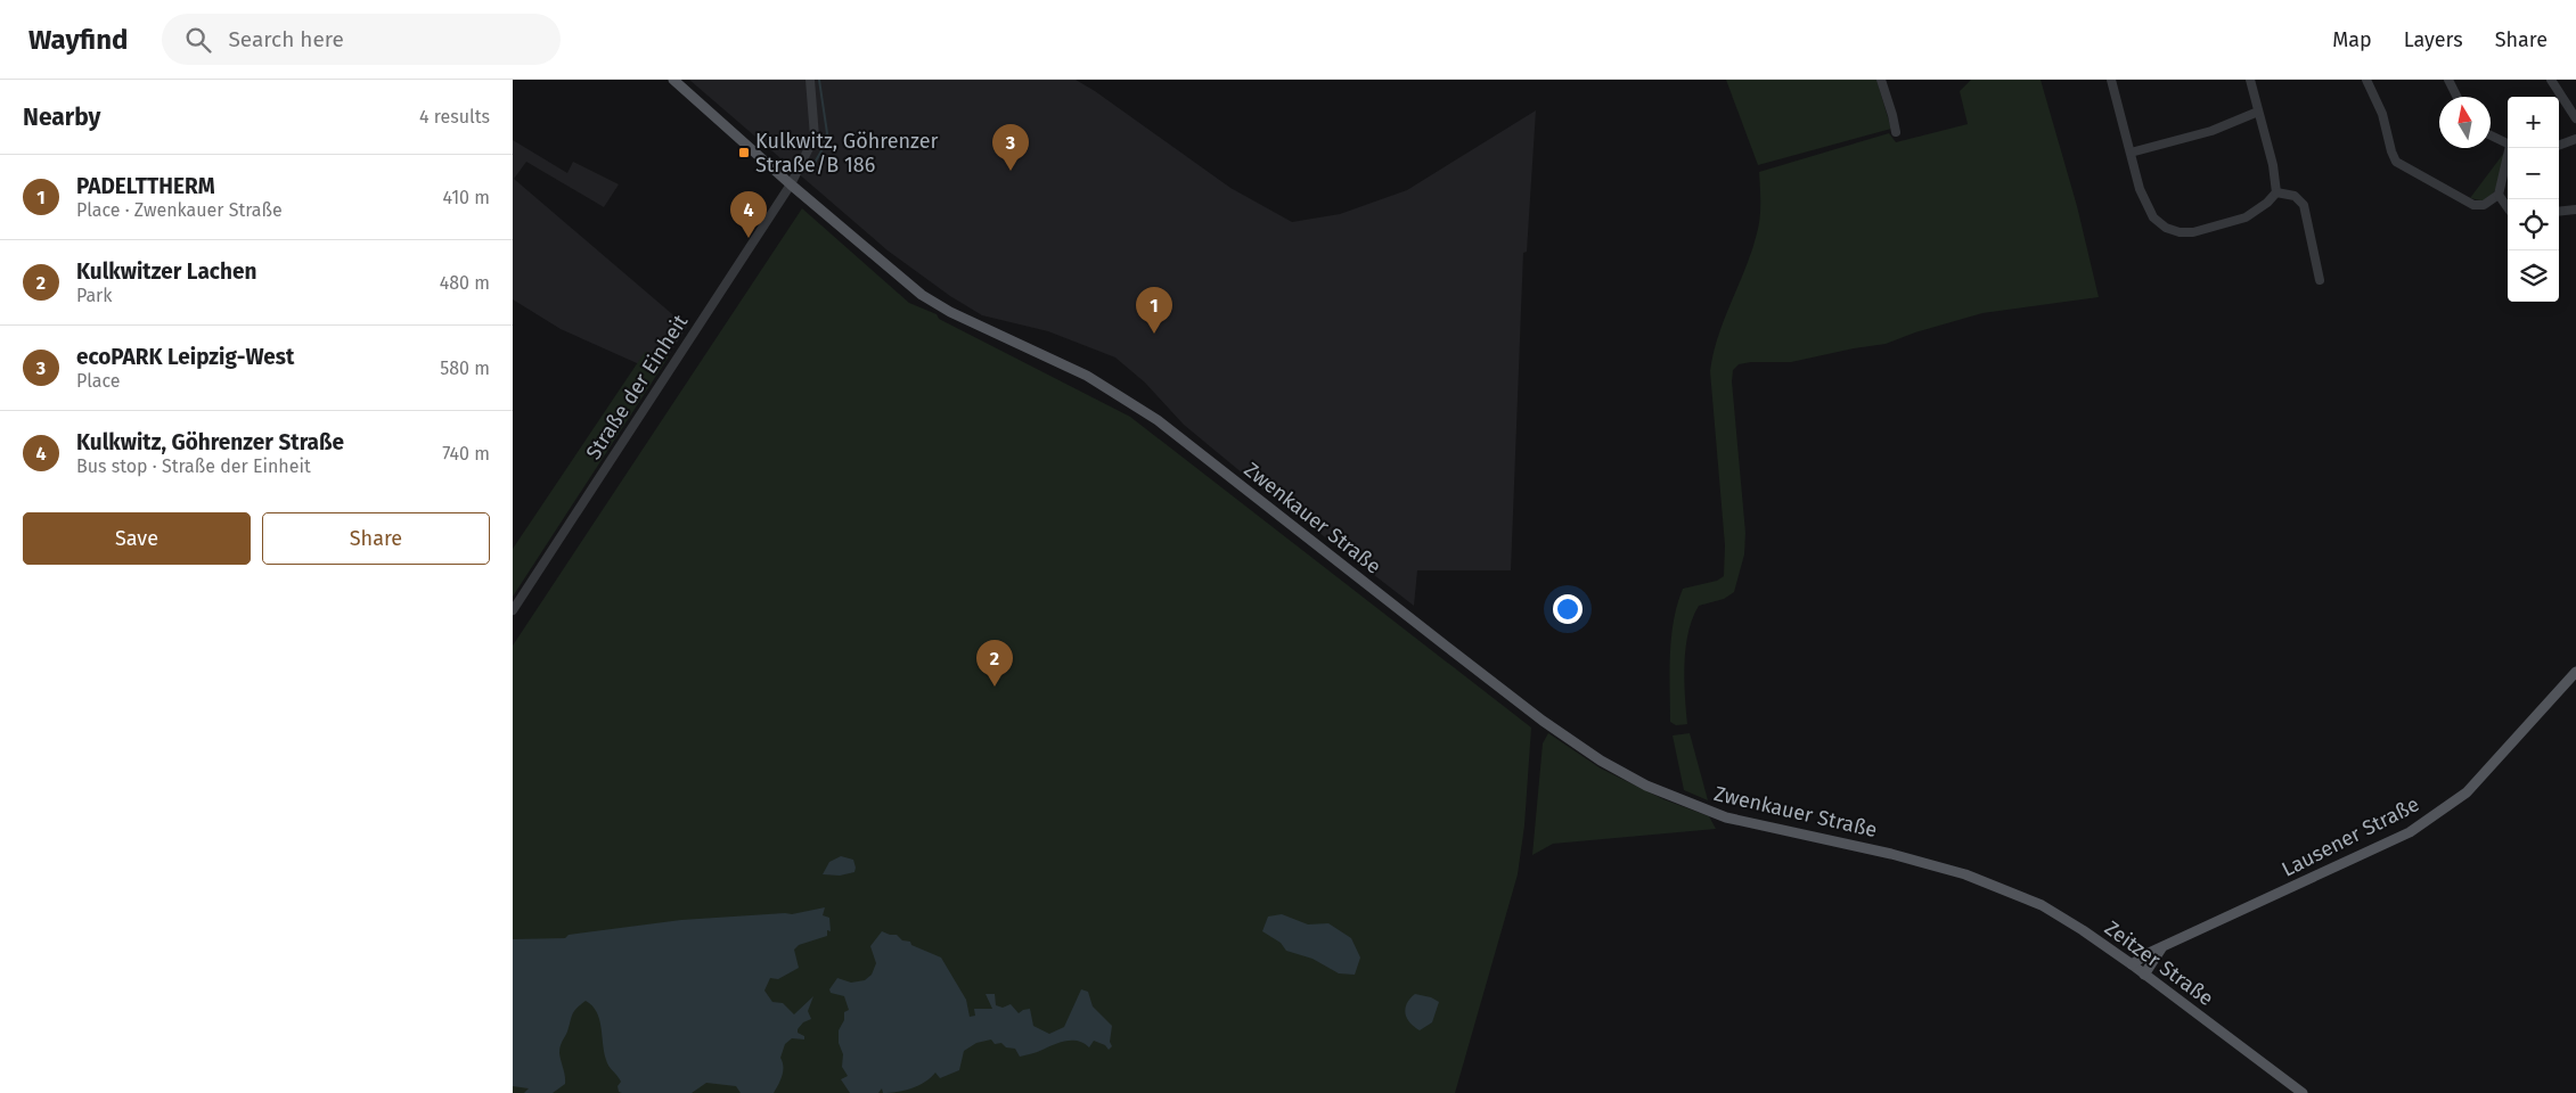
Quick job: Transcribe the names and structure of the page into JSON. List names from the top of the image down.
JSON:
{
  "streets": {
    "main road": ["Zwenkauer Straße", "Lausener Straße", "Zeitzer Straße"],
    "street": ["Straße der Einheit"]
  },
  "crossings": [
    ["Straße der Einheit", "Zwenkauer Straße"],
    ["Zwenkauer Straße", "Zeitzer Straße"],
    ["Lausener Straße", "Zeitzer Straße"]
  ],
  "places": {
    "transit": ["Kulkwitz, Göhrenzer Straße/B 186"]
  },
  "north": "top",
  "page": {
    "header": "Wayfind",
    "search": "Search here",
    "nav": ["Map", "Layers", "Share"],
    "heading": ["Nearby", "4 results"],
    "map_buttons": ["+", "−"],
    "pins": [
      "3",
      "4",
      "1",
      "2"
    ],
    "list": [
      {
        "mark": "1",
        "name": "PADELTTHERM",
        "note": "Place · Zwenkauer Straße",
        "value": "410 m"
      },
      {
        "mark": "2",
        "name": "Kulkwitzer Lachen",
        "note": "Park",
        "value": "480 m"
      },
      {
        "mark": "3",
        "name": "ecoPARK Leipzig-West",
        "note": "Place",
        "value": "580 m"
      },
      {
        "mark": "4",
        "name": "Kulkwitz, Göhrenzer Straße",
        "note": "Bus stop · Straße der Einheit",
        "value": "740 m"
      }
    ],
    "buttons": ["Save", "Share"]
  }
}
